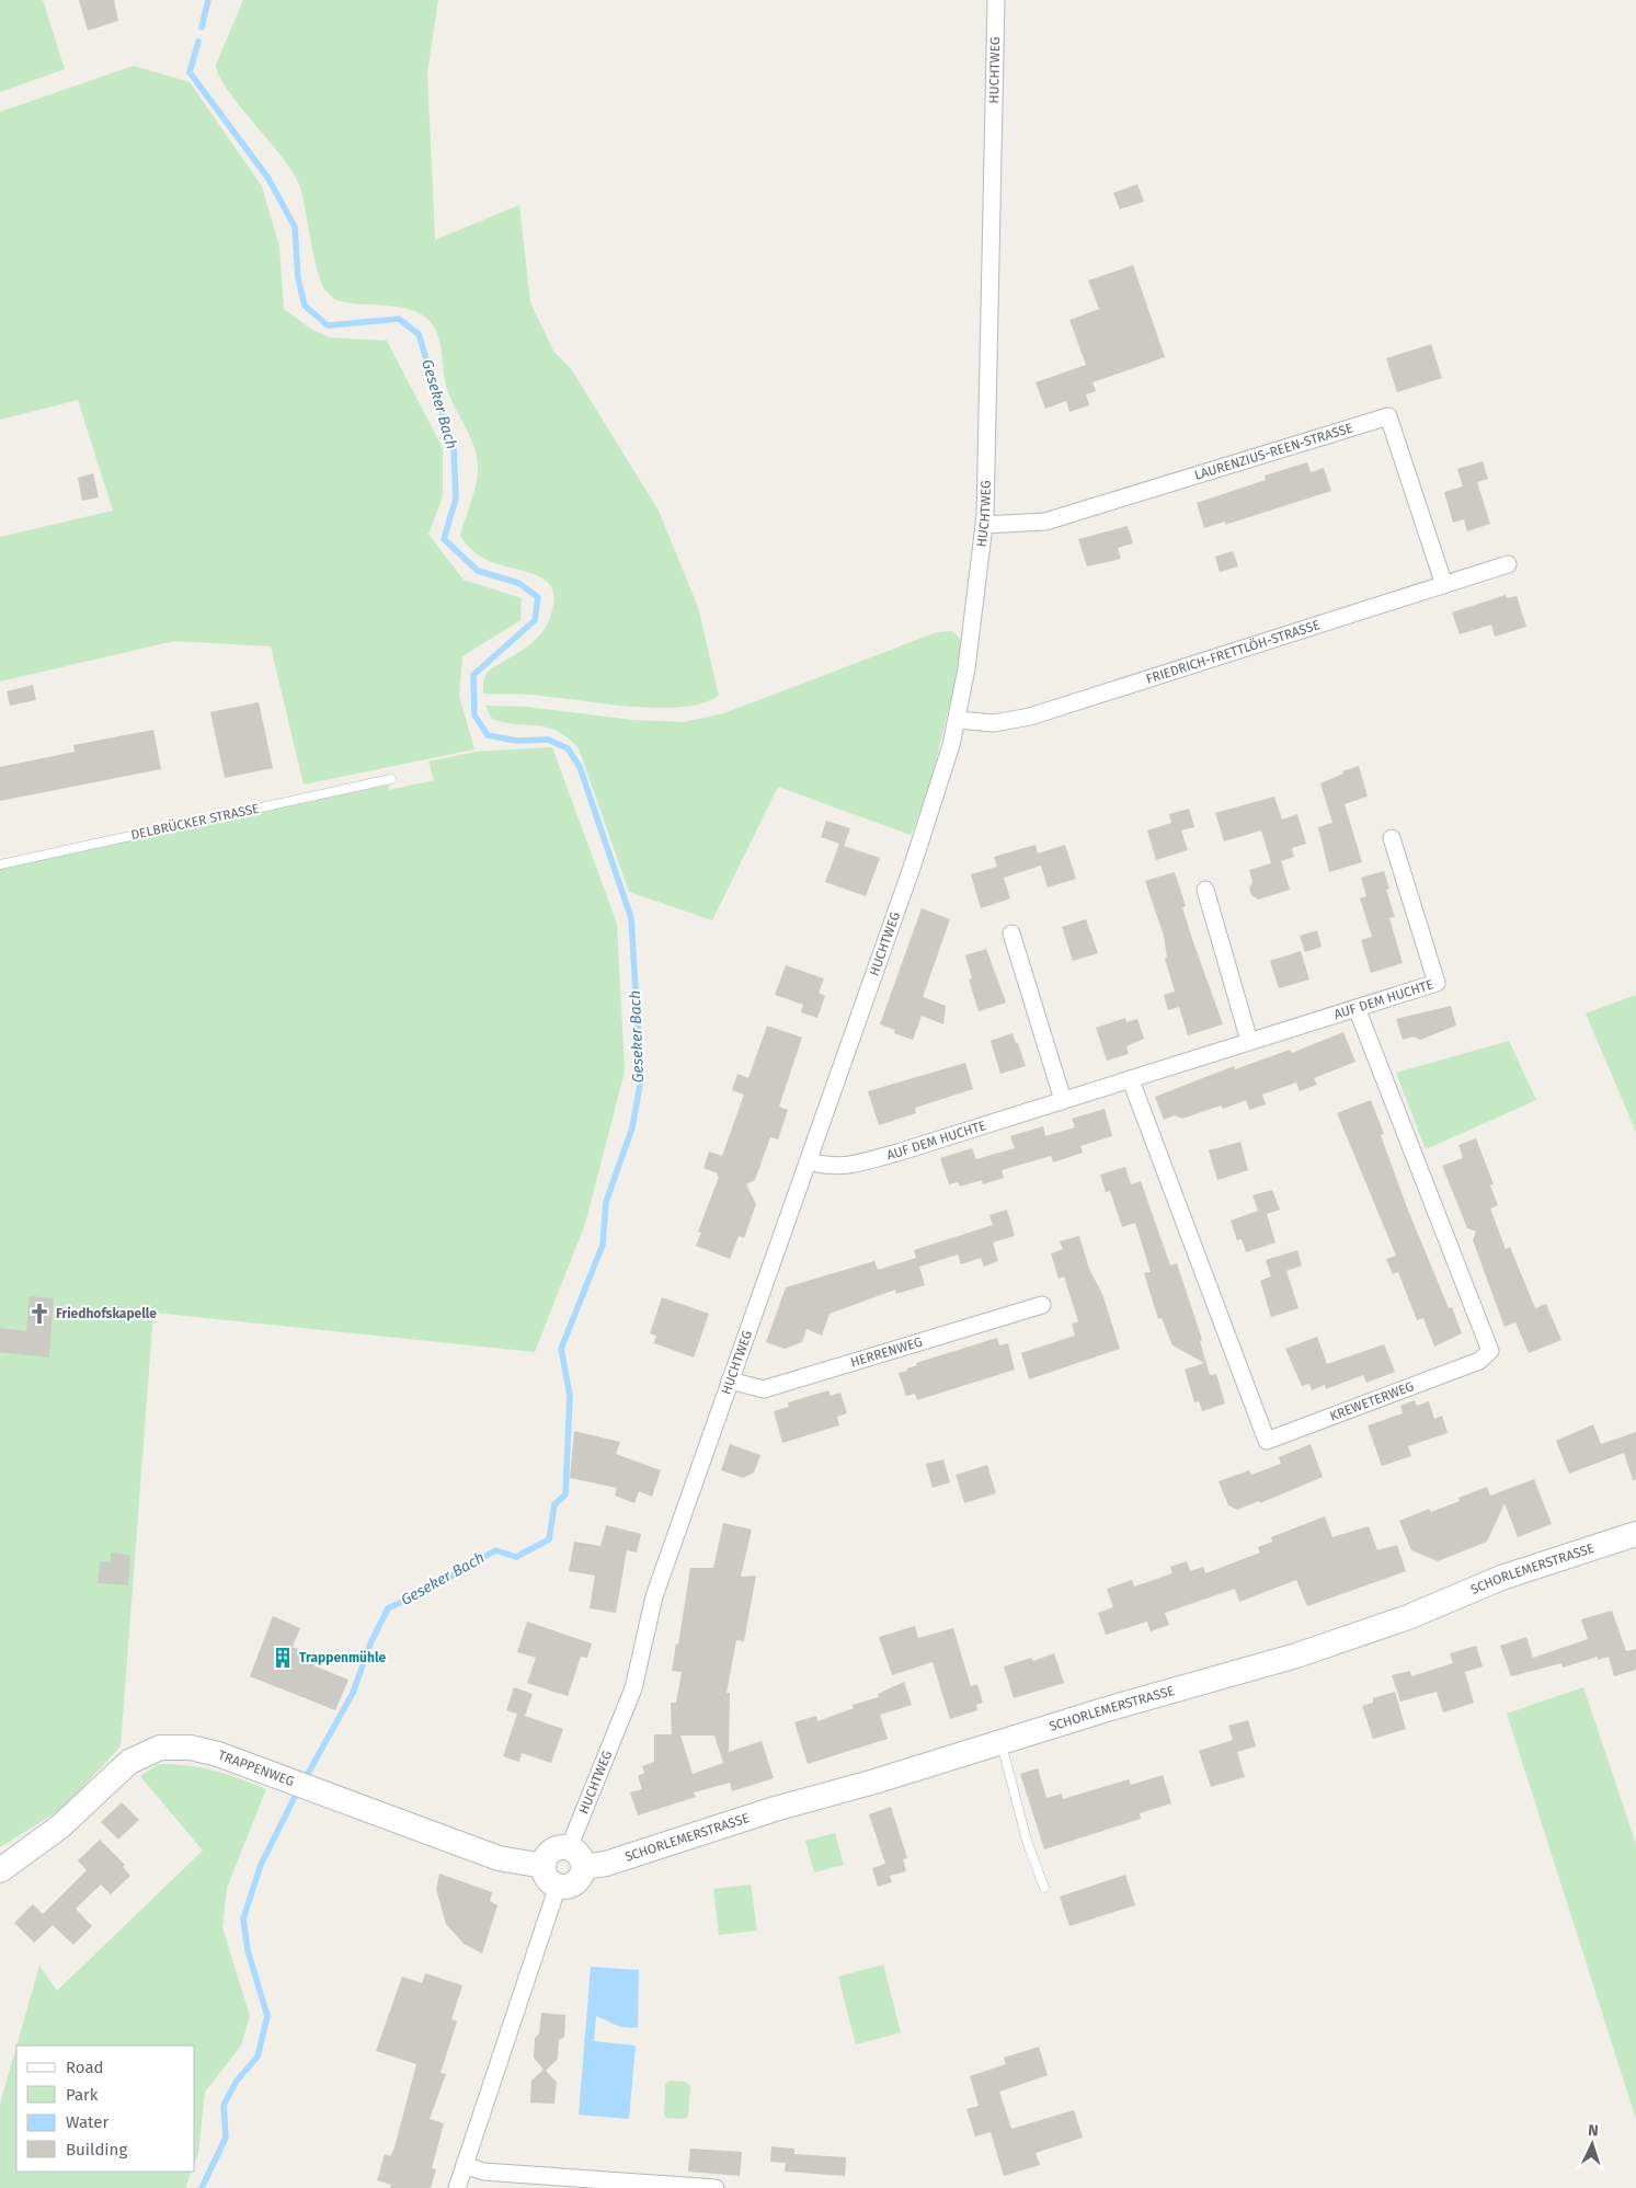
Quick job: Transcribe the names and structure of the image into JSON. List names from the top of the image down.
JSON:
{
  "streets": {
    "street": [
      "HUCHTWEG",
      "LAURENZIUS-REEN-STRASSE",
      "FRIEDRICH-FRETTLÖH-STRASSE",
      "AUF DEM HUCHTE",
      "HERRENWEG",
      "KREWETERWEG",
      "SCHORLEMERSTRASSE",
      "TRAPPENWEG"
    ],
    "lane": ["DELBRÜCKER STRASSE"]
  },
  "crossings": [
    ["HUCHTWEG", "LAURENZIUS-REEN-STRASSE"],
    ["HUCHTWEG", "FRIEDRICH-FRETTLÖH-STRASSE"],
    ["HUCHTWEG", "AUF DEM HUCHTE"],
    ["HUCHTWEG", "HERRENWEG"],
    ["HUCHTWEG", "SCHORLEMERSTRASSE"],
    ["HUCHTWEG", "TRAPPENWEG"],
    ["LAURENZIUS-REEN-STRASSE", "FRIEDRICH-FRETTLÖH-STRASSE"],
    ["AUF DEM HUCHTE", "KREWETERWEG"],
    ["SCHORLEMERSTRASSE", "TRAPPENWEG"]
  ],
  "water": ["Geseker Bach"],
  "places": {
    "church": ["Friedhofskapelle"],
    "building": ["Trappenmühle"]
  },
  "legend": [
    "Road",
    "Park",
    "Water",
    "Building"
  ],
  "north": "top"
}
